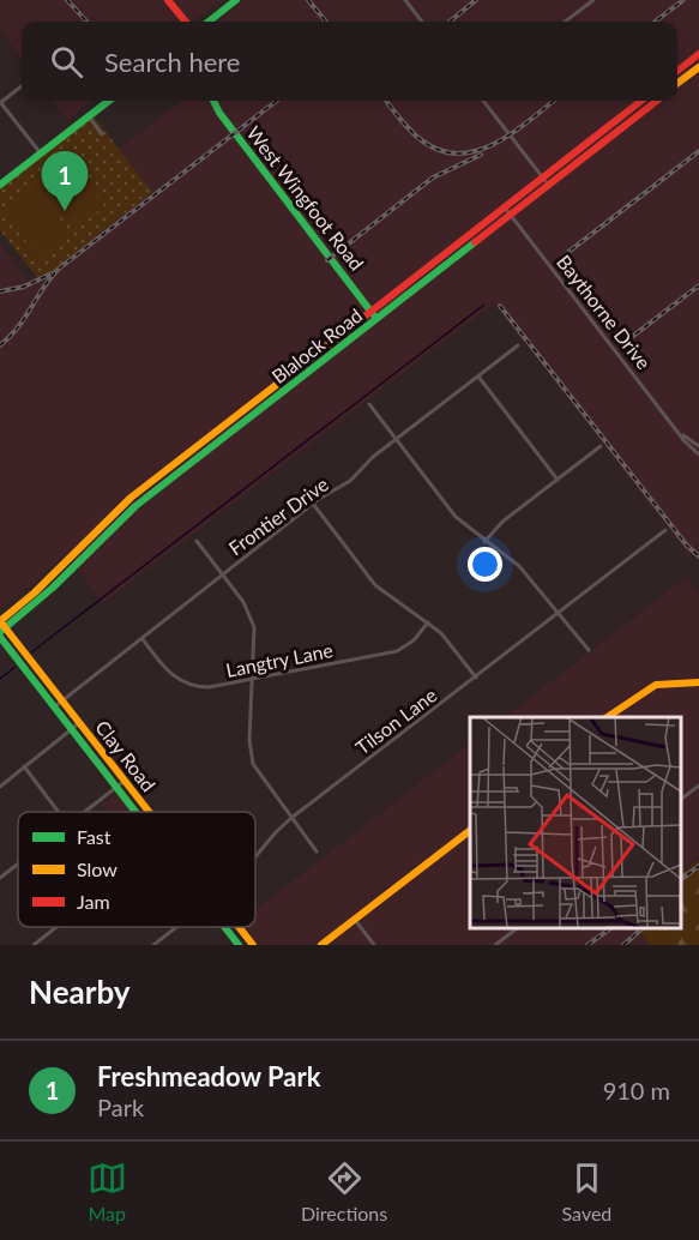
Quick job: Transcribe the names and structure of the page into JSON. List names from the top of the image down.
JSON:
{
  "streets": {
    "main road": ["West Wingfoot Road", "Blalock Road", "Clay Road"],
    "street": [
      "Baythorne Drive",
      "Frontier Drive",
      "Langtry Lane",
      "Tilson Lane"
    ]
  },
  "crossings": [
    ["West Wingfoot Road", "Blalock Road"],
    ["Baythorne Drive", "Blalock Road"],
    ["Blalock Road", "Clay Road"],
    ["Frontier Drive", "Langtry Lane"],
    ["Frontier Drive", "Clay Road"]
  ],
  "legend": ["Fast", "Slow", "Jam"],
  "page": {
    "search": "Search here",
    "pins": "1",
    "heading": "Nearby",
    "list": [
      {
        "mark": "1",
        "name": "Freshmeadow Park",
        "note": "Park",
        "value": "910 m"
      }
    ],
    "nav": ["Map", "Directions", "Saved"]
  }
}
